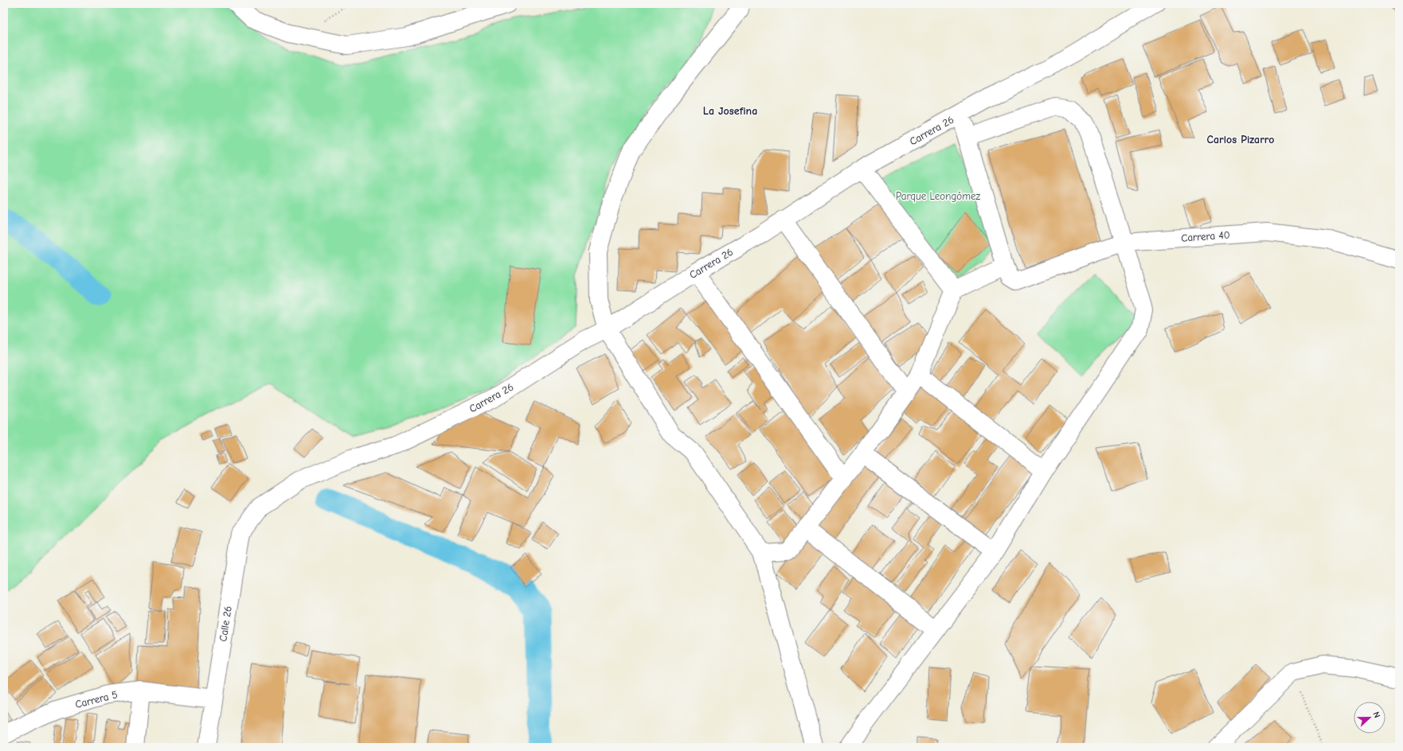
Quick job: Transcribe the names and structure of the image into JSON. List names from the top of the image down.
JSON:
{
  "streets": {
    "street": [
      "Carrera 26",
      "Carrera 40",
      "Calle 26",
      "Carrera 5"
    ]
  },
  "crossings": [
    ["Carrera 26", "Calle 26"],
    ["Calle 26", "Carrera 5"]
  ],
  "districts": ["La Josefina", "Carlos Pizarro"],
  "parks": ["Parque Leongómez"],
  "north": "right"
}
